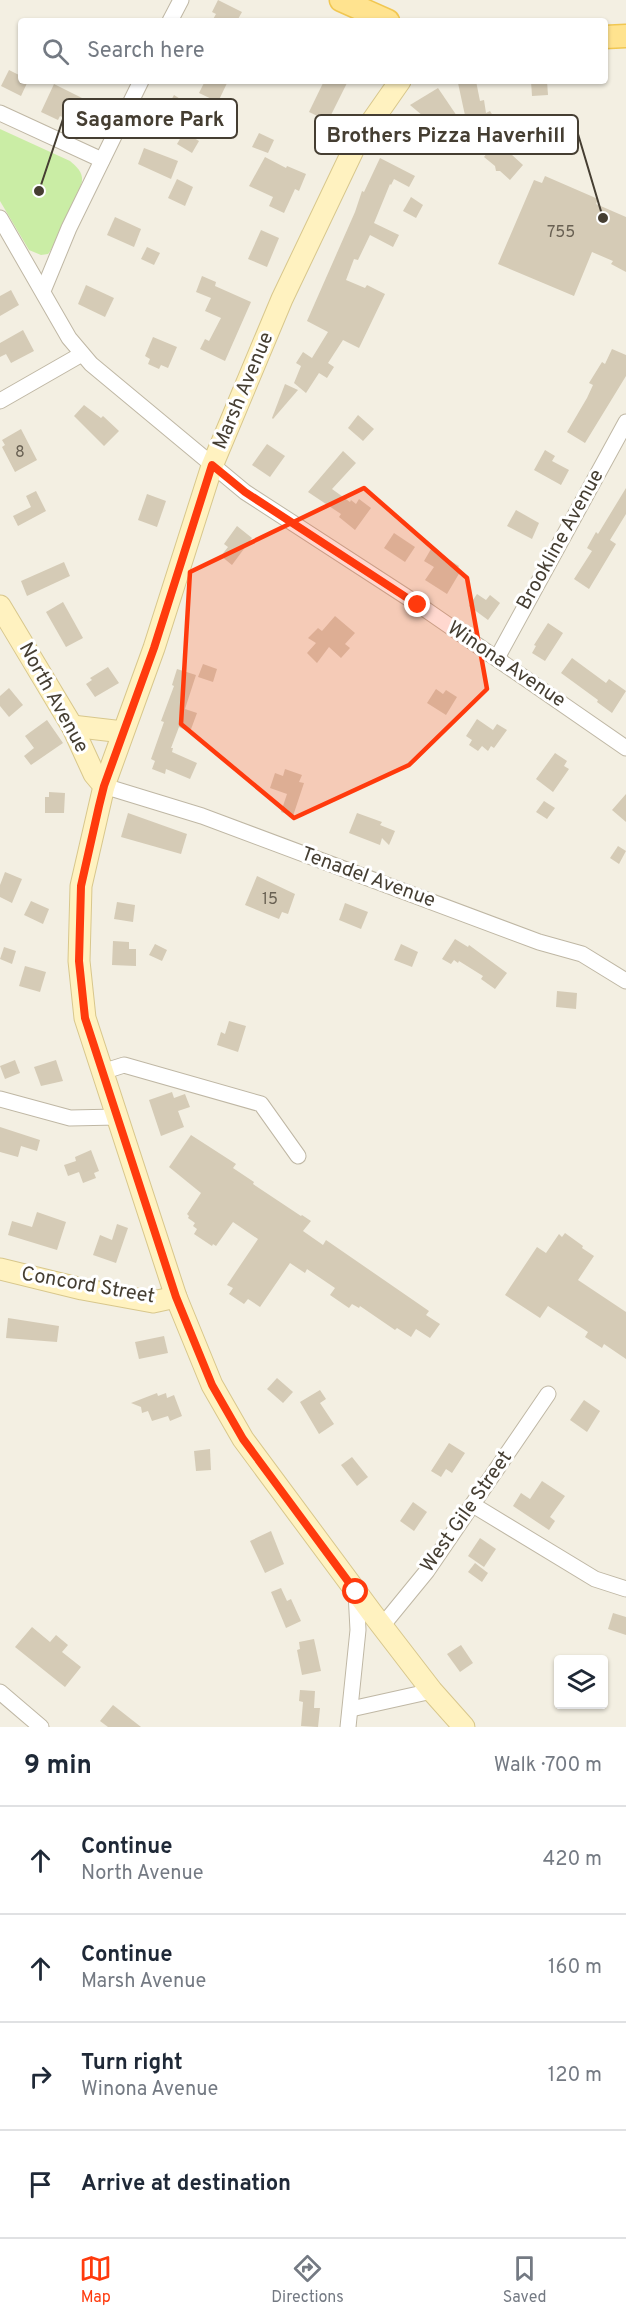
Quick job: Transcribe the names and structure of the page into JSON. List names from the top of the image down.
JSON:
{
  "streets": {
    "main road": ["Marsh Avenue", "North Avenue", "Concord Street"],
    "street": [
      "Brookline Avenue",
      "Winona Avenue",
      "Tenadel Avenue",
      "West Gile Street"
    ]
  },
  "crossings": [
    ["Marsh Avenue", "Winona Avenue"],
    ["Marsh Avenue", "North Avenue"],
    ["Marsh Avenue", "Tenadel Avenue"],
    ["Brookline Avenue", "Winona Avenue"],
    ["North Avenue", "Tenadel Avenue"]
  ],
  "places": ["Sagamore Park", "Brothers Pizza Haverhill"],
  "house_numbers": ["755", "8", "15"],
  "page": {
    "search": "Search here",
    "heading": ["9 min", "Walk · 700 m"],
    "list": [
      ["Continue", "North Avenue", "420 m"],
      ["Continue", "Marsh Avenue", "160 m"],
      ["Turn right", "Winona Avenue", "120 m"],
      "Arrive at destination"
    ],
    "nav": ["Map", "Directions", "Saved"]
  }
}
